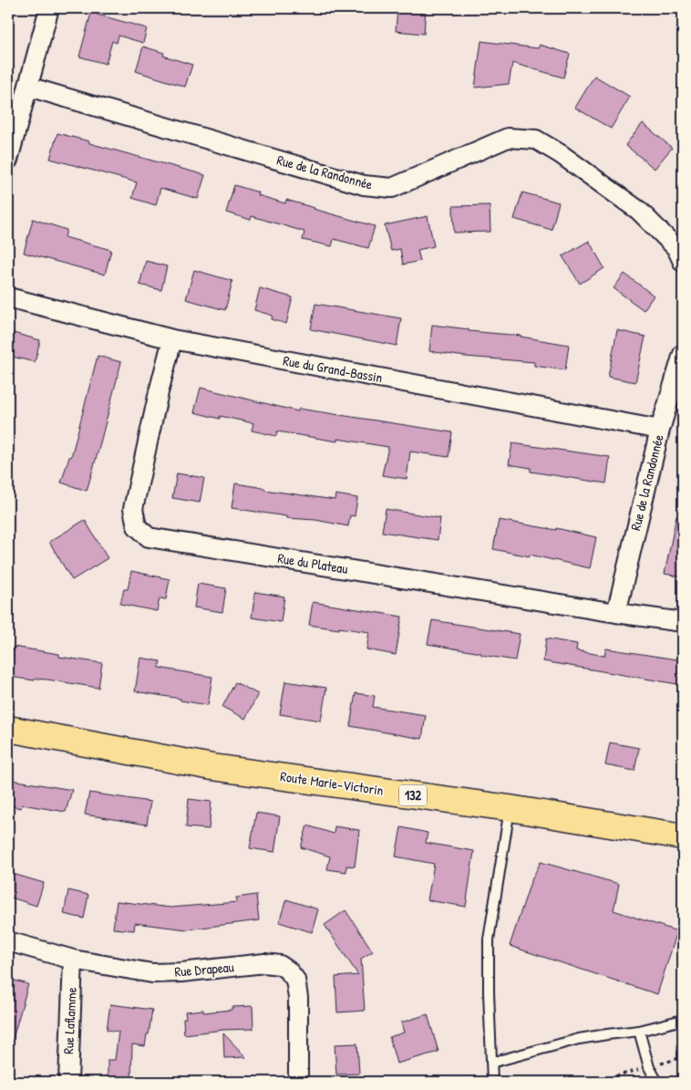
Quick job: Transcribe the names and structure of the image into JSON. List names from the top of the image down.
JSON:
{
  "streets": {
    "main road": ["Route Marie-Victorin", "132"],
    "street": [
      "Rue de la Randonnée",
      "Rue du Grand-Bassin",
      "Rue du Plateau",
      "Rue Drapeau",
      "Rue Laflamme"
    ]
  },
  "crossings": [
    ["Rue de la Randonnée", "Rue du Grand-Bassin"],
    ["Rue de la Randonnée", "Rue du Plateau"],
    ["Rue du Grand-Bassin", "Rue du Plateau"],
    ["Rue Drapeau", "Rue Laflamme"]
  ]
}
